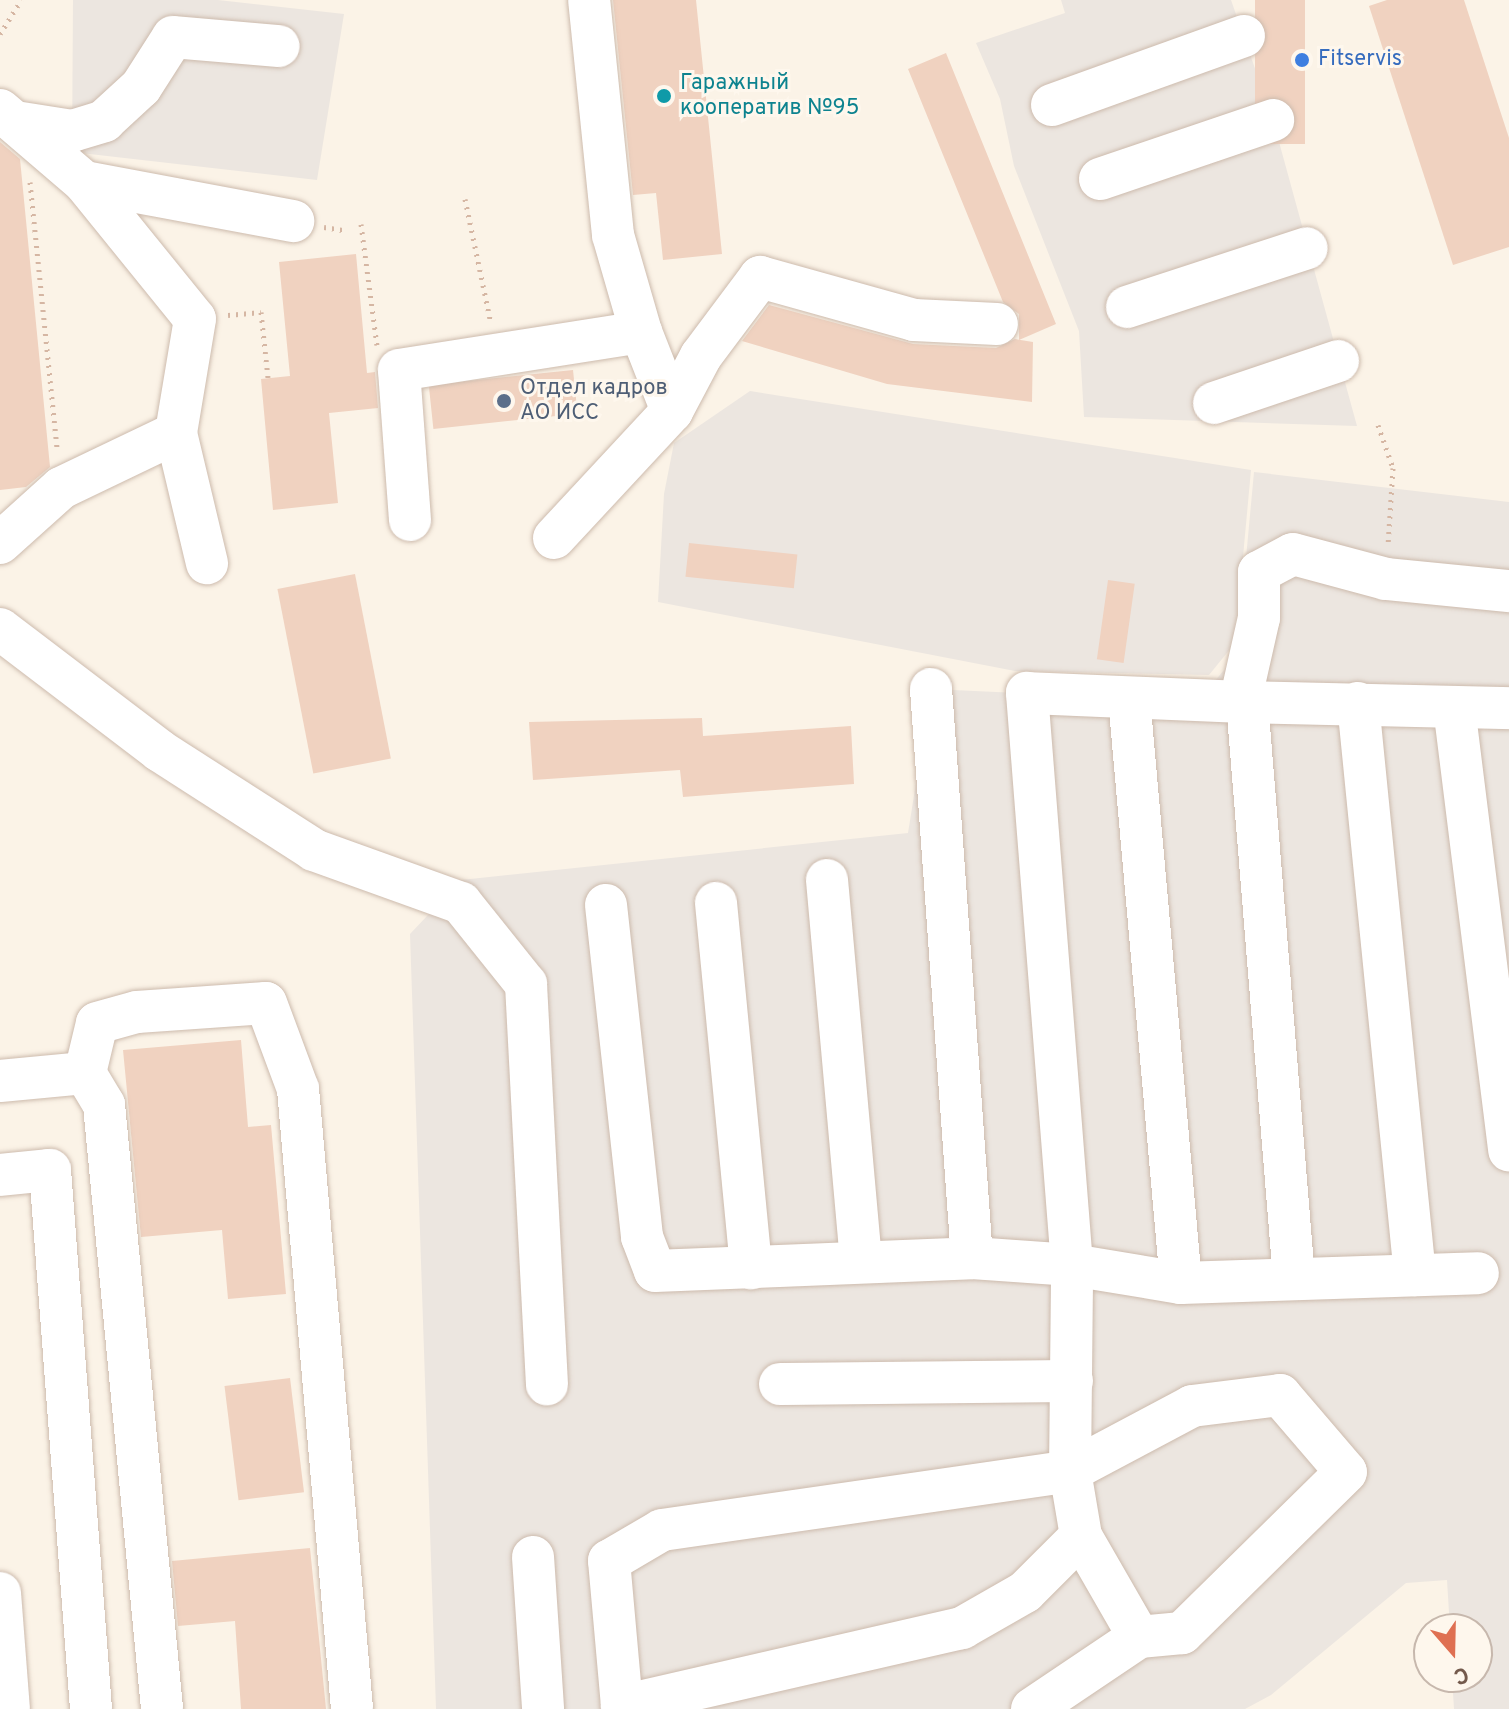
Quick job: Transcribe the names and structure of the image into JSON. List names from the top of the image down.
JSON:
{
  "places": ["Fitservis", "Гаражный кооператив №95", "Отдел кадров АО ИСС"],
  "north": "bottom"
}
